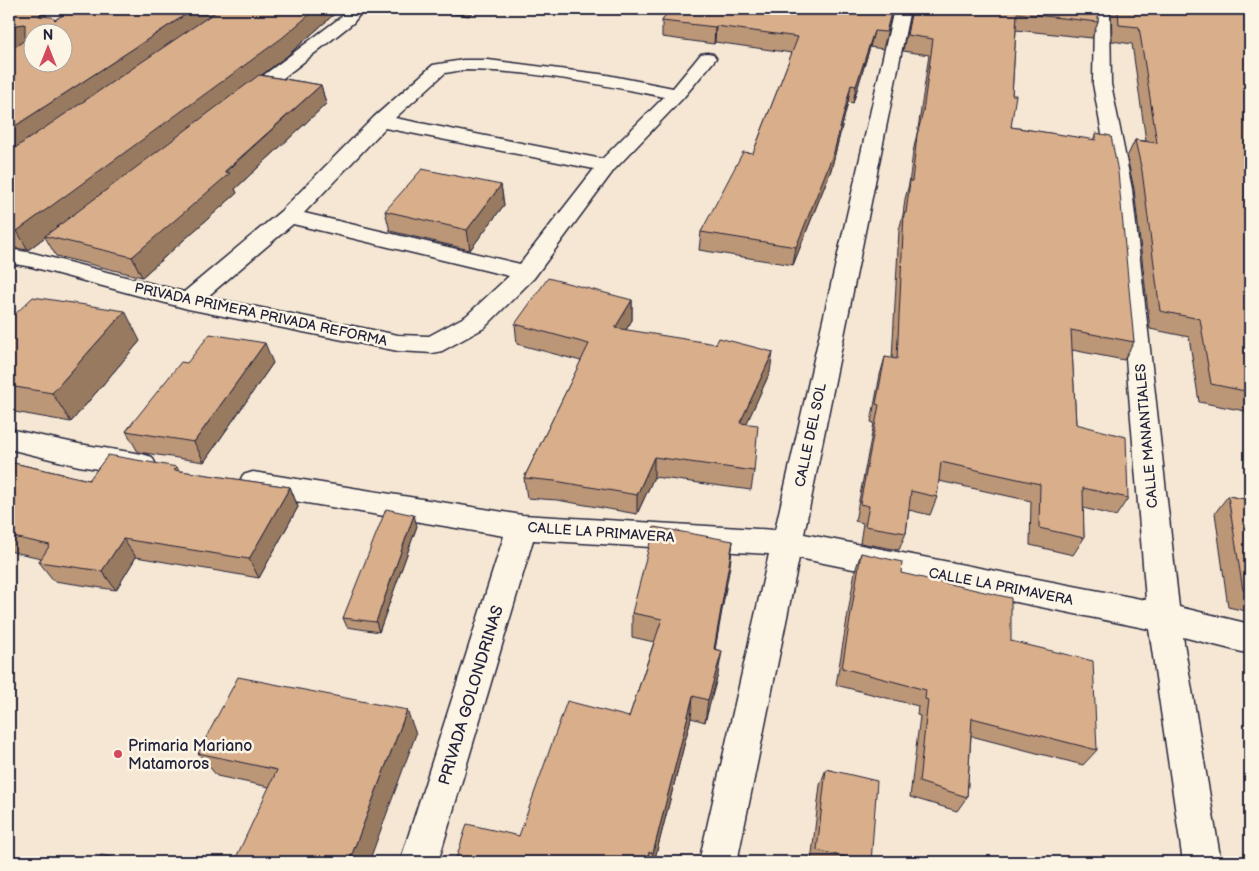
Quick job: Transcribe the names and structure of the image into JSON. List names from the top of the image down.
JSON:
{
  "streets": {
    "street": [
      "PRIVADA PRIMERA PRIVADA REFORMA",
      "CALLE DEL SOL",
      "CALLE MANANTIALES",
      "CALLE LA PRIMAVERA",
      "PRIVADA GOLONDRINAS"
    ]
  },
  "crossings": [
    ["CALLE DEL SOL", "CALLE LA PRIMAVERA"],
    ["CALLE MANANTIALES", "CALLE LA PRIMAVERA"],
    ["CALLE LA PRIMAVERA", "PRIVADA GOLONDRINAS"]
  ],
  "places": ["Primaria Mariano Matamoros"],
  "north": "top"
}
